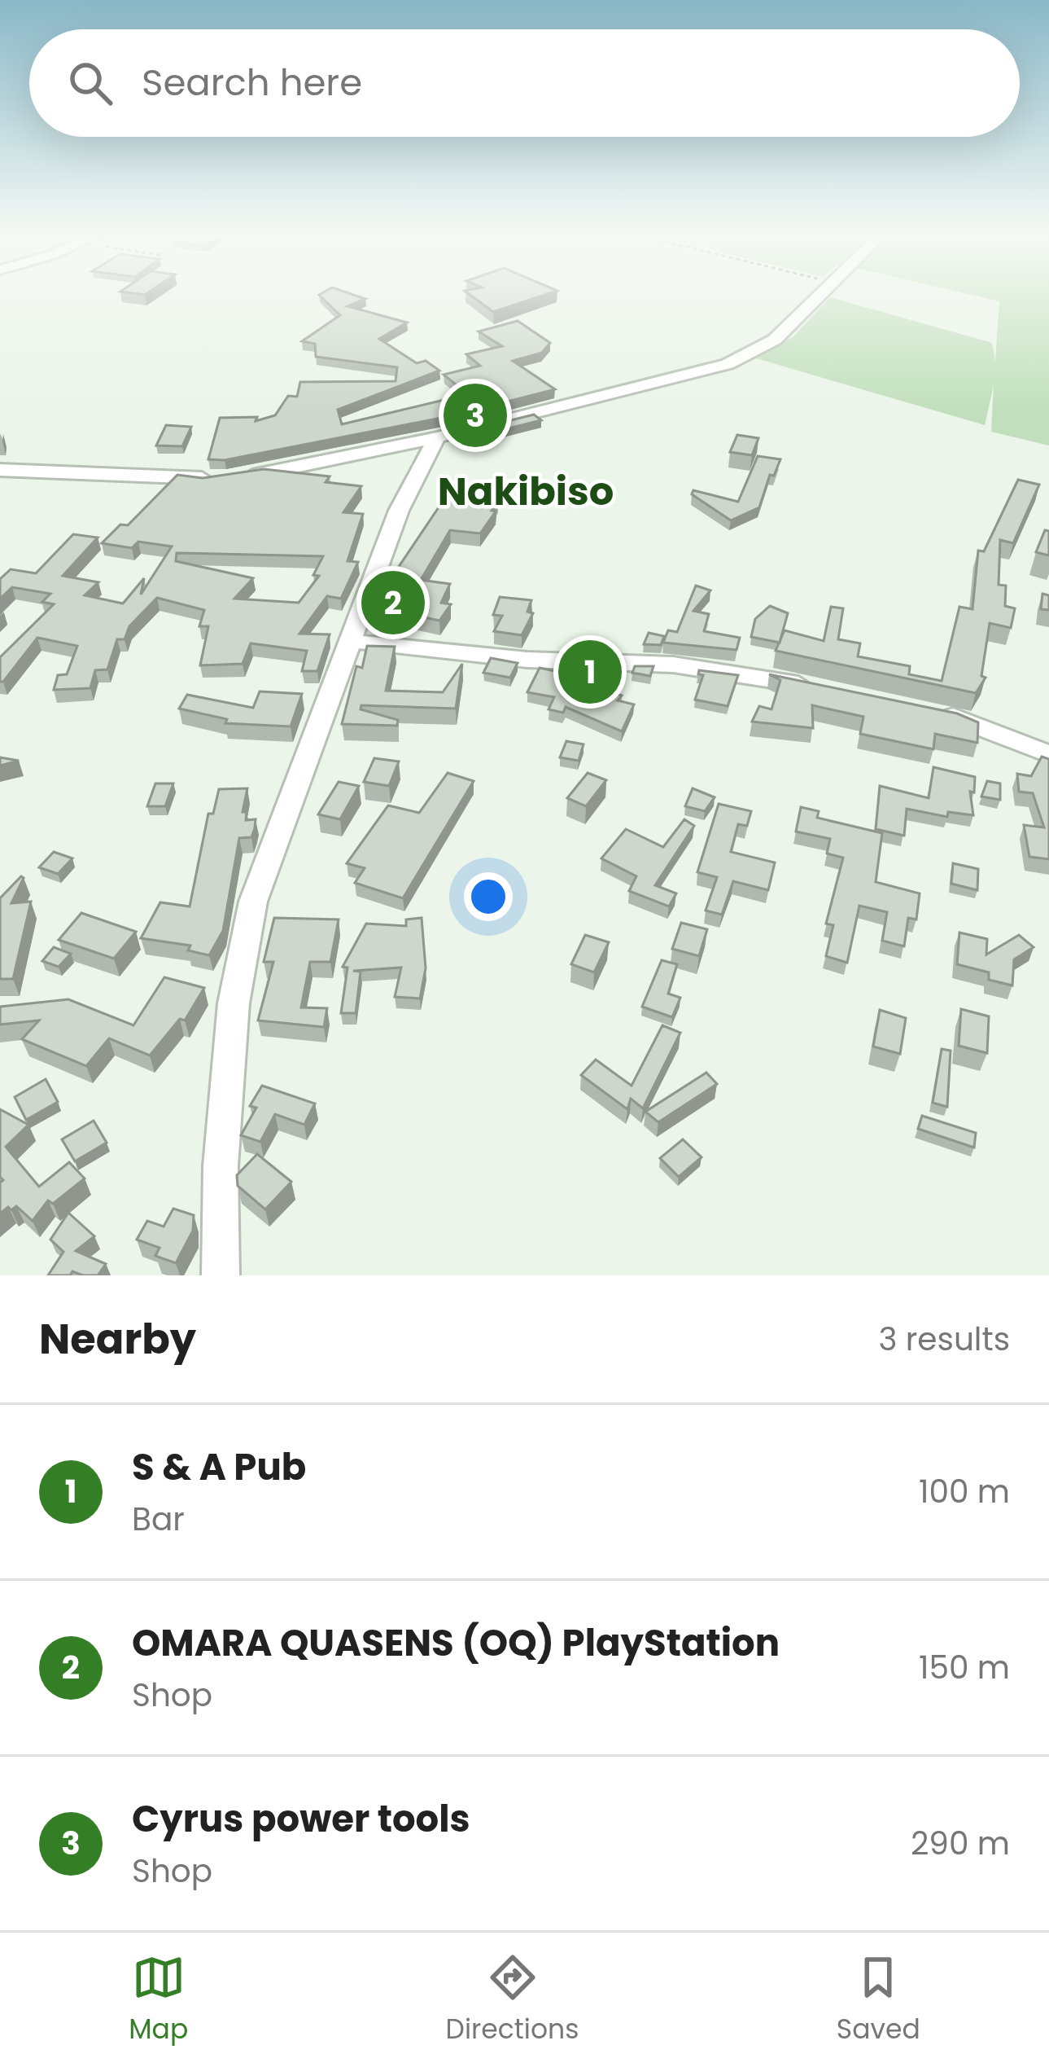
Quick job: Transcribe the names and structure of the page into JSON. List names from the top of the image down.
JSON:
{
  "districts": ["Nakibiso"],
  "page": {
    "search": "Search here",
    "pins": ["3", "2", "1"],
    "heading": ["Nearby", "3 results"],
    "list": [
      {
        "mark": "1",
        "name": "S & A Pub",
        "note": "Bar",
        "value": "100 m"
      },
      {
        "mark": "2",
        "name": "OMARA QUASENS (OQ) PlayStation",
        "note": "Shop",
        "value": "150 m"
      },
      {
        "mark": "3",
        "name": "Cyrus power tools",
        "note": "Shop",
        "value": "290 m"
      }
    ],
    "nav": ["Map", "Directions", "Saved"]
  }
}
